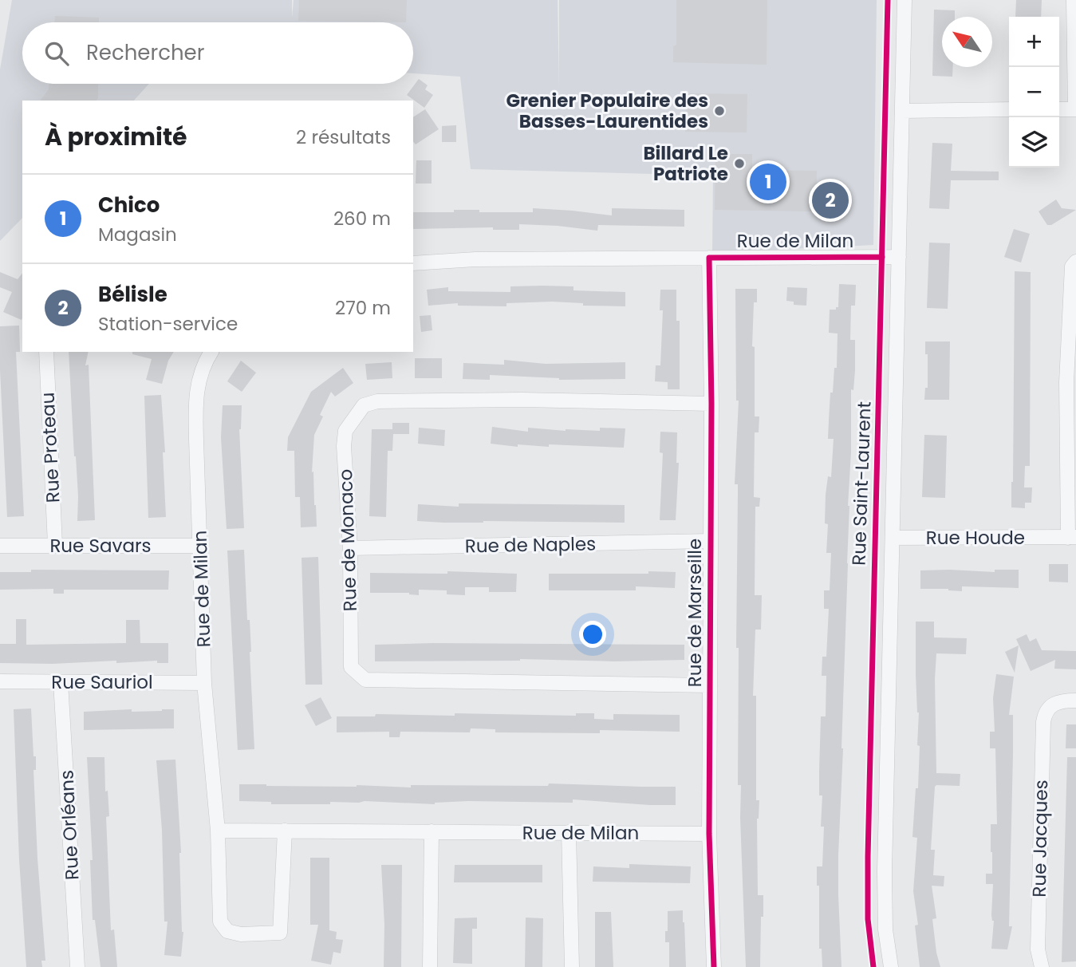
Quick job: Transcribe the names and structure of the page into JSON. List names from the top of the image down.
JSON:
{
  "streets": {
    "street": [
      "Rue de Milan",
      "Rue Proteau",
      "Rue Saint-Laurent",
      "Rue Houde",
      "Rue de Monaco",
      "Rue de Naples",
      "Rue Savars",
      "Rue de Marseille",
      "Rue Sauriol",
      "Rue Orléans",
      "Rue Jacques"
    ]
  },
  "crossings": [
    ["Rue de Milan", "Rue Saint-Laurent"],
    ["Rue de Milan", "Rue Savars"],
    ["Rue de Milan", "Rue de Marseille"],
    ["Rue de Milan", "Rue Sauriol"],
    ["Rue Proteau", "Rue Savars"],
    ["Rue Saint-Laurent", "Rue Houde"],
    ["Rue de Monaco", "Rue de Naples"],
    ["Rue de Monaco", "Rue de Marseille"],
    ["Rue de Naples", "Rue de Marseille"],
    ["Rue Sauriol", "Rue Orléans"]
  ],
  "places": ["Grenier Populaire des Basses-Laurentides", "Billard Le Patriote"],
  "north": "top left",
  "page": {
    "map_buttons": ["+", "−"],
    "search": "Rechercher",
    "heading": ["À proximité", "2 résultats"],
    "pins": ["1", "2"],
    "list": [
      {
        "mark": "1",
        "name": "Chico",
        "note": "Magasin",
        "value": "260 m"
      },
      {
        "mark": "2",
        "name": "Bélisle",
        "note": "Station-service",
        "value": "270 m"
      }
    ]
  }
}
